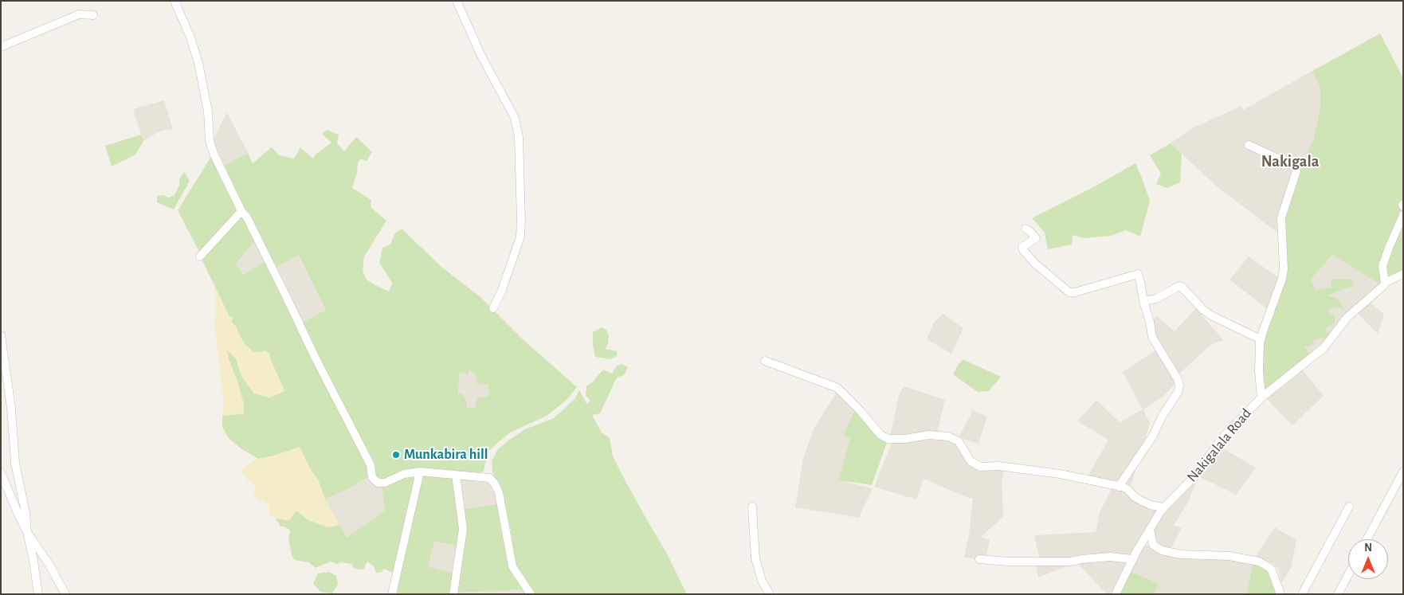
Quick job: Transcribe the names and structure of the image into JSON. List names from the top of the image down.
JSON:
{
  "streets": {
    "street": ["Nakigalala Road"]
  },
  "districts": ["Nakigala"],
  "places": ["Munkabira hill"],
  "north": "top"
}
